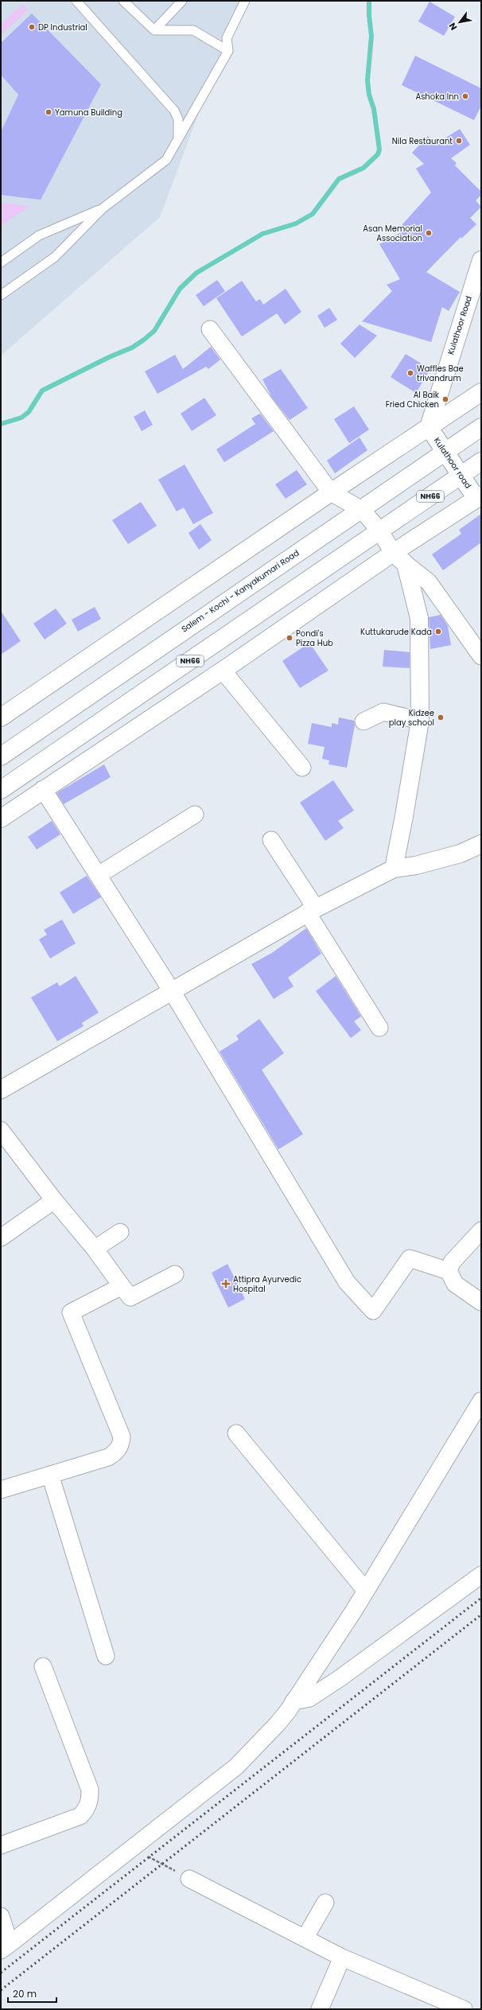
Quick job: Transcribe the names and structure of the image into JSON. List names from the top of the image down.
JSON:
{
  "streets": {
    "main road": [
      "Kulathoor Road",
      "Kulathoor road",
      "NH66",
      "Salem - Kochi - Kanyakumari Road"
    ]
  },
  "crossings": [
    ["Kulathoor Road", "Kulathoor road"],
    ["Kulathoor road", "NH66"],
    ["Kulathoor road", "Salem - Kochi - Kanyakumari Road"]
  ],
  "places": {
    "other": [
      "DP Industrial",
      "Ashoka Inn",
      "Yamuna Building",
      "Nila Restaurant",
      "Asan Memorial Association",
      "Waffles Bae trivandrum",
      "Al Baik Fried Chicken",
      "Kuttukarude Kada",
      "Pondi's Pizza Hub",
      "Kidzee play school"
    ],
    "health": ["Attipra Ayurvedic Hospital"]
  },
  "scale_bar": "20 m",
  "north": "bottom left"
}
